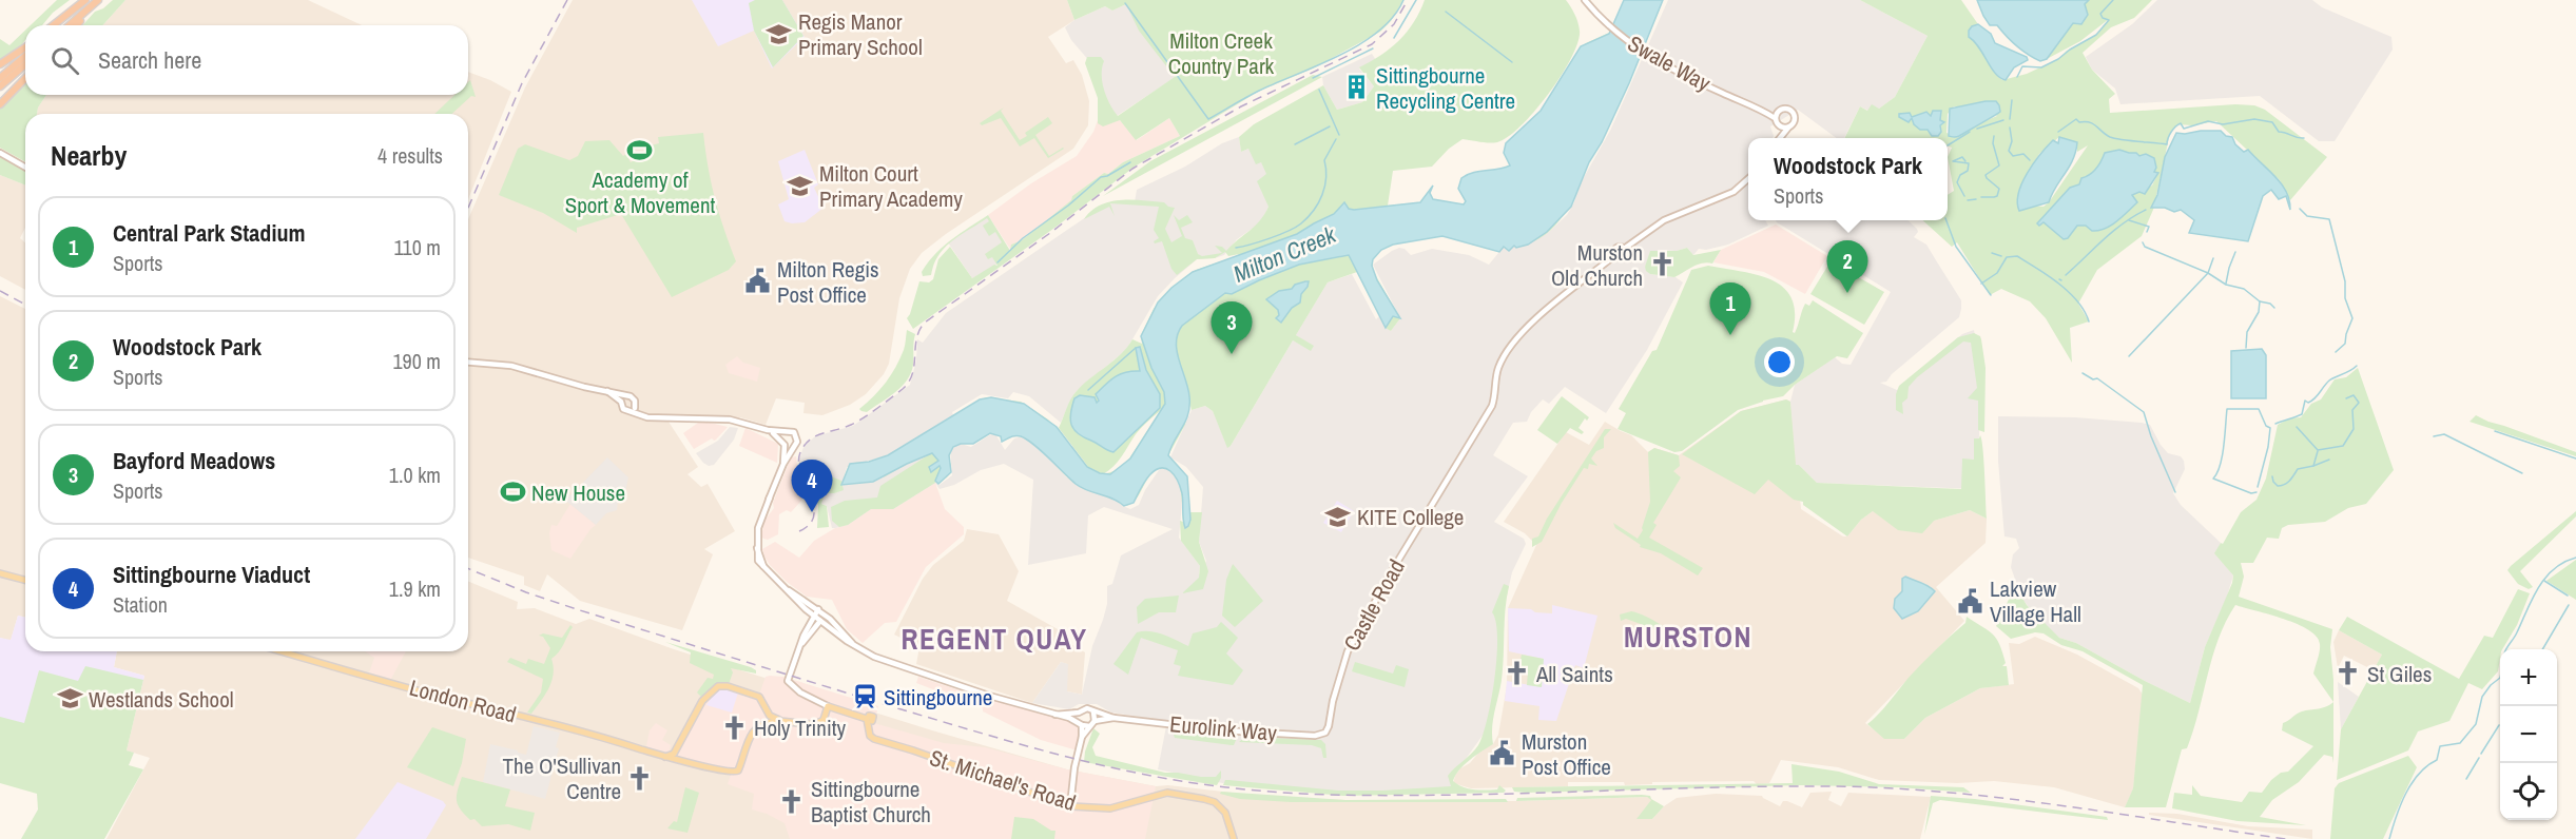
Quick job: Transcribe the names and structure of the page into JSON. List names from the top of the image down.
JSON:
{
  "streets": {
    "main road": [
      "Swale Way",
      "Castle Road",
      "London Road",
      "Eurolink Way",
      "St. Michael's Road"
    ]
  },
  "crossings": [
    ["Castle Road", "Eurolink Way"]
  ],
  "districts": ["MURSTON", "REGENT QUAY"],
  "water": ["Milton Creek"],
  "parks": ["Milton Creek Country Park"],
  "places": {
    "school or university": [
      "Regis Manor Primary School",
      "Milton Court Primary Academy",
      "KITE College",
      "Westlands School"
    ],
    "building": ["Sittingbourne Recycling Centre"],
    "sports": ["Academy of Sport & Movement", "New House"],
    "church": [
      "Murston Old Church",
      "All Saints",
      "St Giles",
      "Holy Trinity",
      "The O'Sullivan Centre",
      "Sittingbourne Baptist Church"
    ],
    "public building": ["Milton Regis Post Office", "Lakview Village Hall", "Murston Post Office"],
    "station": ["Sittingbourne"]
  },
  "page": {
    "search": "Search here",
    "heading": ["Nearby", "4 results"],
    "popup": ["Woodstock Park", "Sports"],
    "list": [
      {
        "mark": "1",
        "name": "Central Park Stadium",
        "note": "Sports",
        "value": "110 m"
      },
      {
        "mark": "2",
        "name": "Woodstock Park",
        "note": "Sports",
        "value": "190 m"
      },
      {
        "mark": "3",
        "name": "Bayford Meadows",
        "note": "Sports",
        "value": "1.0 km"
      },
      {
        "mark": "4",
        "name": "Sittingbourne Viaduct",
        "note": "Station",
        "value": "1.9 km"
      }
    ],
    "pins": [
      "2",
      "1",
      "3",
      "4"
    ],
    "map_buttons": ["+", "−"]
  }
}
